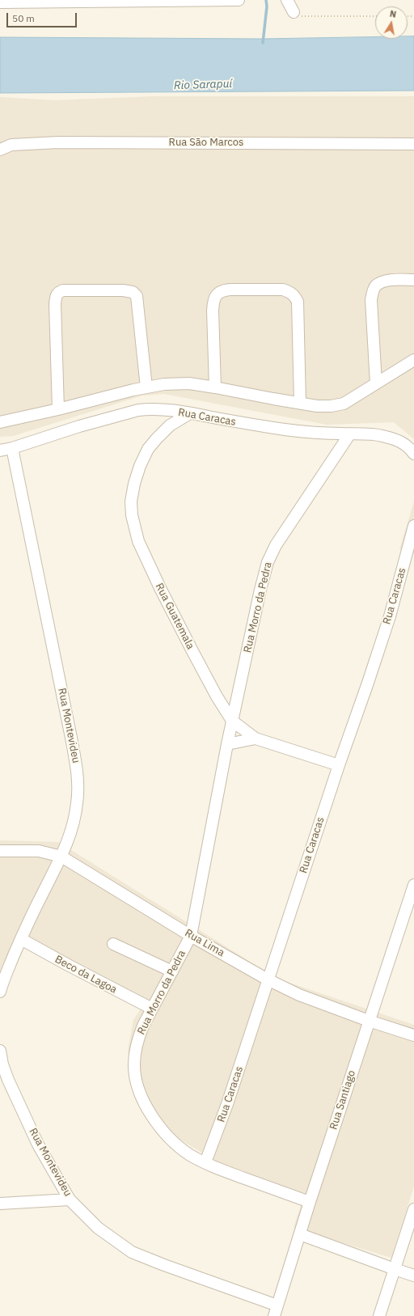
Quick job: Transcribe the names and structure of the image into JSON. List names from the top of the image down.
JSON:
{
  "streets": {
    "street": [
      "Rua Sāo Marcos",
      "Rua Caracas",
      "Rua Morro da Pedra",
      "Rua Guatemala",
      "Rua Montevideu",
      "Rua Lima",
      "Beco da Lagoa",
      "Rua Santiago"
    ]
  },
  "crossings": [
    ["Rua Caracas", "Rua Morro da Pedra"],
    ["Rua Caracas", "Rua Guatemala"],
    ["Rua Caracas", "Rua Montevideu"],
    ["Rua Caracas", "Rua Lima"],
    ["Rua Morro da Pedra", "Rua Guatemala"],
    ["Rua Morro da Pedra", "Rua Lima"],
    ["Rua Morro da Pedra", "Beco da Lagoa"],
    ["Rua Morro da Pedra", "Rua Santiago"],
    ["Rua Montevideu", "Rua Lima"],
    ["Rua Montevideu", "Beco da Lagoa"],
    ["Rua Montevideu", "Rua Santiago"],
    ["Rua Lima", "Rua Santiago"]
  ],
  "water": ["Rio Sarapuí"],
  "scale_bar": "50 m",
  "north": "top"
}
